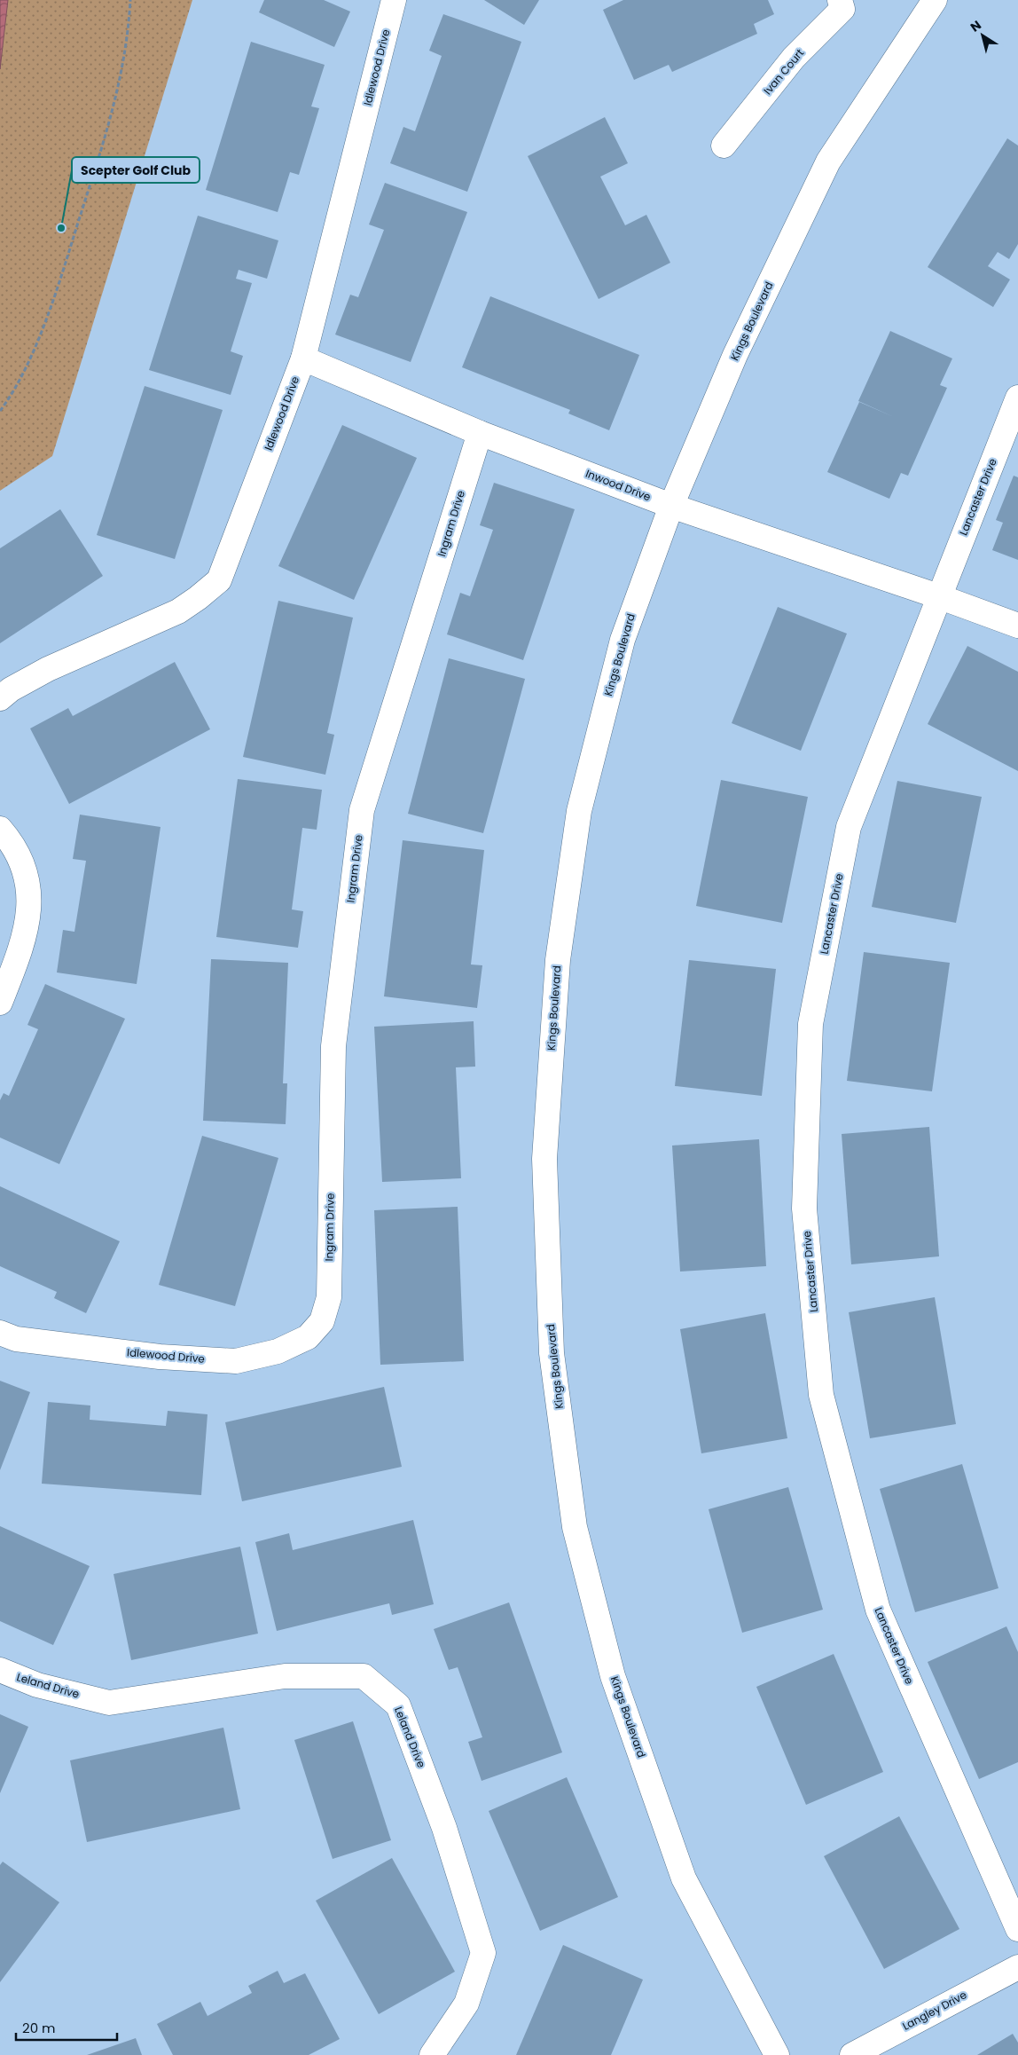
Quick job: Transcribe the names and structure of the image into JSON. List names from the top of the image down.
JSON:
{
  "streets": {
    "street": [
      "Idlewood Drive",
      "Ivan Court",
      "Kings Boulevard",
      "Inwood Drive",
      "Lancaster Drive",
      "Ingram Drive",
      "Leland Drive",
      "Langley Drive"
    ]
  },
  "crossings": [
    ["Idlewood Drive", "Inwood Drive"],
    ["Idlewood Drive", "Ingram Drive"],
    ["Kings Boulevard", "Inwood Drive"],
    ["Inwood Drive", "Lancaster Drive"],
    ["Inwood Drive", "Ingram Drive"]
  ],
  "places": ["Scepter Golf Club"],
  "scale_bar": "20 m",
  "north": "top left"
}
